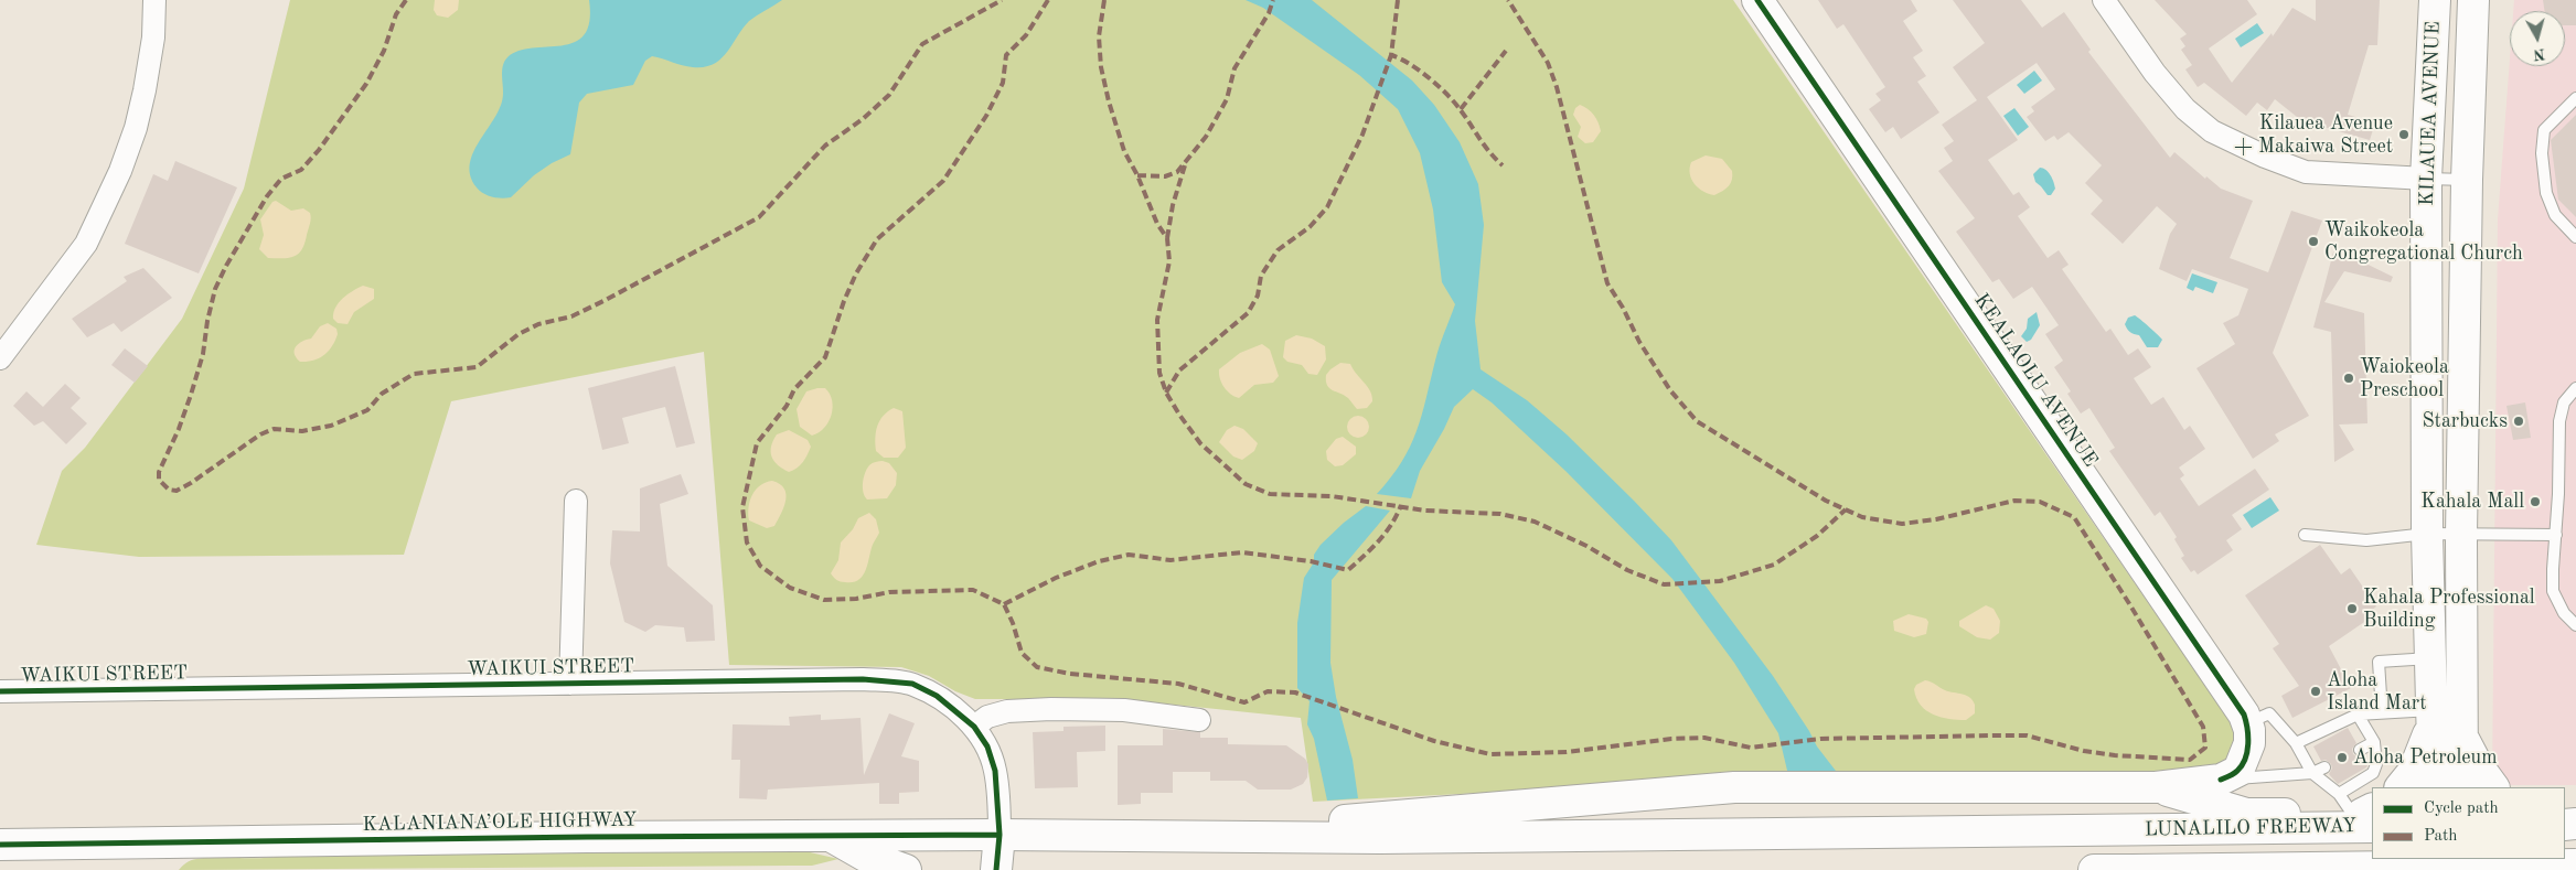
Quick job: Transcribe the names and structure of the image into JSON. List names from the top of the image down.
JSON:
{
  "streets": {
    "main road": [
      "KILAUEA AVENUE",
      "KEALAOLU AVENUE",
      "KALANIANA’OLE HIGHWAY",
      "LUNALILO FREEWAY"
    ],
    "street": ["WAIKUI STREET"]
  },
  "crossings": [
    ["WAIKUI STREET", "KALANIANA’OLE HIGHWAY"],
    ["KALANIANA’OLE HIGHWAY", "LUNALILO FREEWAY"]
  ],
  "places": [
    "Kilauea Avenue + Makaiwa Street",
    "Waikokeola Congregational Church",
    "Waiokeola Preschool",
    "Starbucks",
    "Kahala Mall",
    "Kahala Professional Building",
    "Aloha Island Mart",
    "Aloha Petroleum"
  ],
  "legend": ["Cycle path", "Path"],
  "north": "bottom"
}
